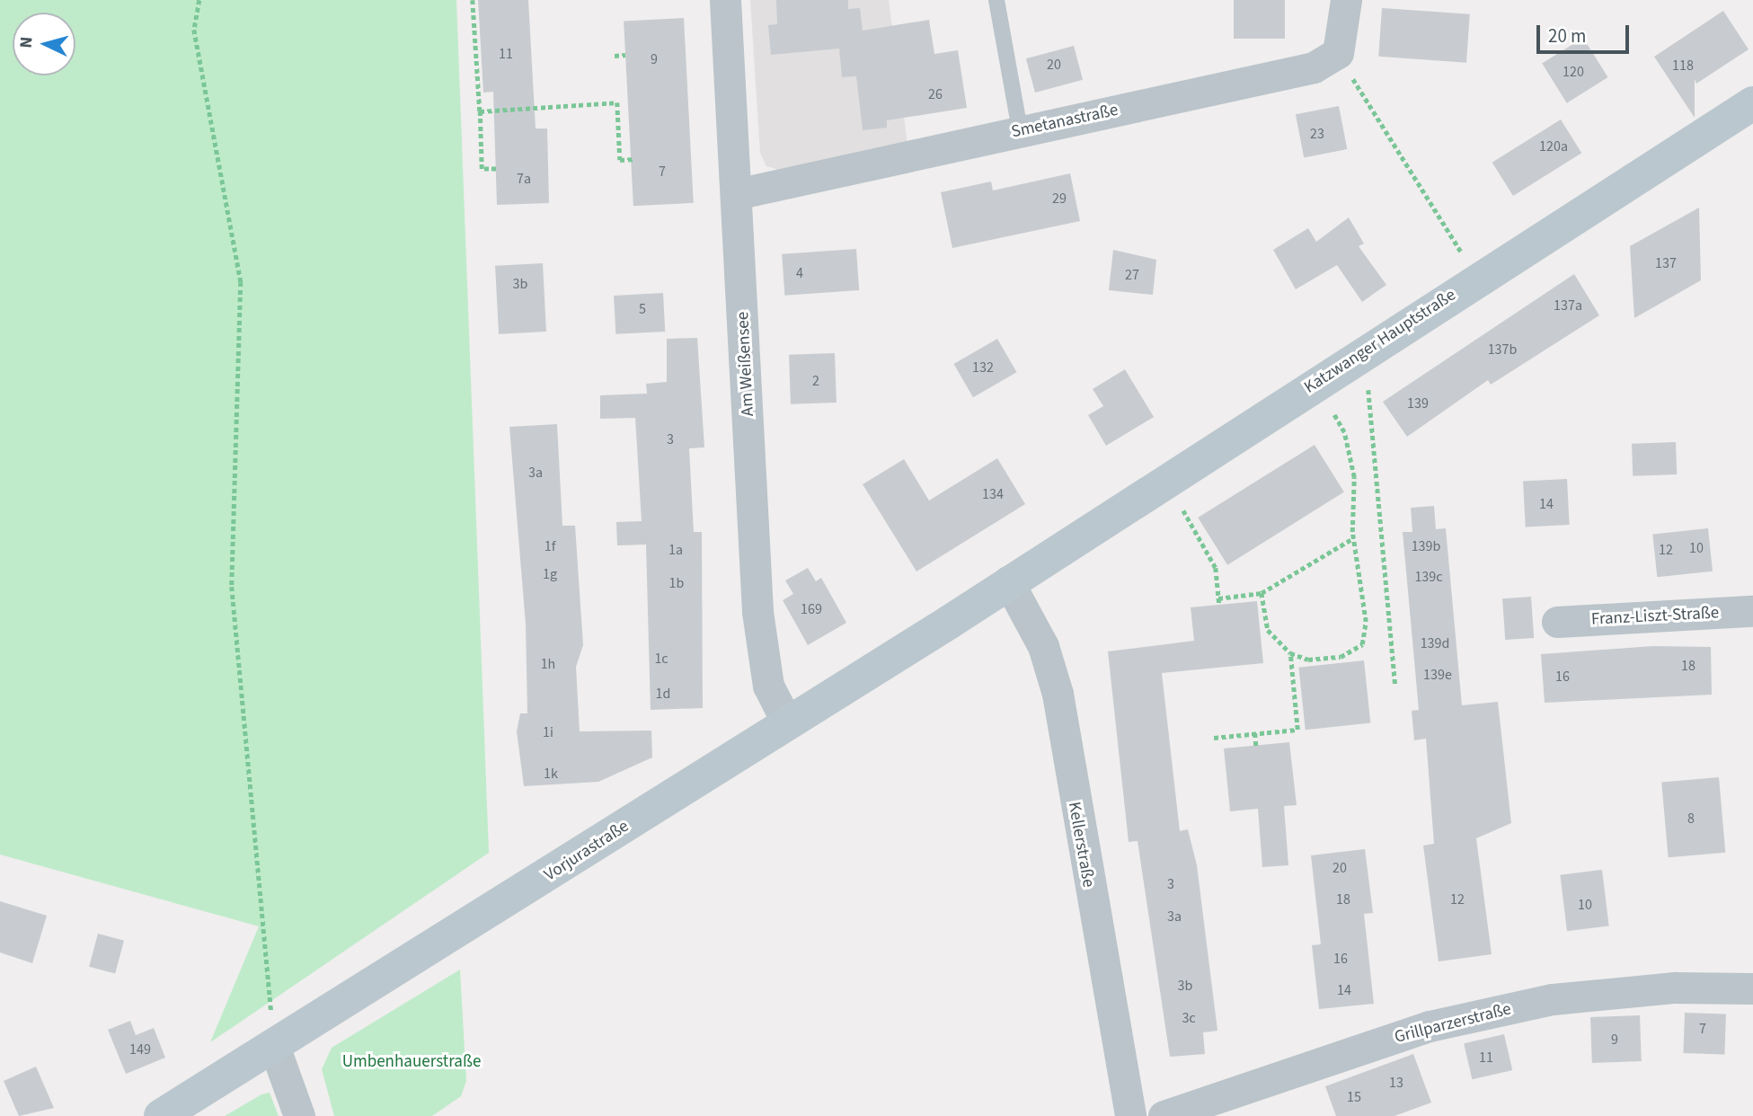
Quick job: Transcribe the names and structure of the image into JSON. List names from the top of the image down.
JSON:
{
  "streets": {
    "main road": ["Katzwanger Hauptstraße", "Vorjurastraße"],
    "street": [
      "Smetanastraße",
      "Am Weißensee",
      "Franz-Liszt-Straße",
      "Kellerstraße",
      "Grillparzerstraße"
    ]
  },
  "crossings": [
    ["Smetanastraße", "Am Weißensee"],
    ["Katzwanger Hauptstraße", "Kellerstraße"],
    ["Katzwanger Hauptstraße", "Vorjurastraße"],
    ["Am Weißensee", "Vorjurastraße"],
    ["Kellerstraße", "Vorjurastraße"]
  ],
  "parks": ["Umbenhauerstraße"],
  "house_numbers": [
    "11",
    "9",
    "20",
    "118",
    "120",
    "26",
    "23",
    "120a",
    "7",
    "7a",
    "29",
    "137",
    "4",
    "27",
    "3b",
    "137a",
    "5",
    "137b",
    "132",
    "2",
    "139",
    "3",
    "3a",
    "134",
    "14",
    "1f",
    "139b",
    "10",
    "1a",
    "12",
    "1g",
    "139c",
    "1b",
    "169",
    "139d",
    "1c",
    "1h",
    "18",
    "139e",
    "16",
    "1d",
    "1i",
    "1k",
    "8",
    "20",
    "3",
    "18",
    "12",
    "10",
    "3a",
    "16",
    "3b",
    "14",
    "3c",
    "7",
    "9",
    "149",
    "11",
    "13",
    "15"
  ],
  "scale_bar": "20 m",
  "north": "left"
}
